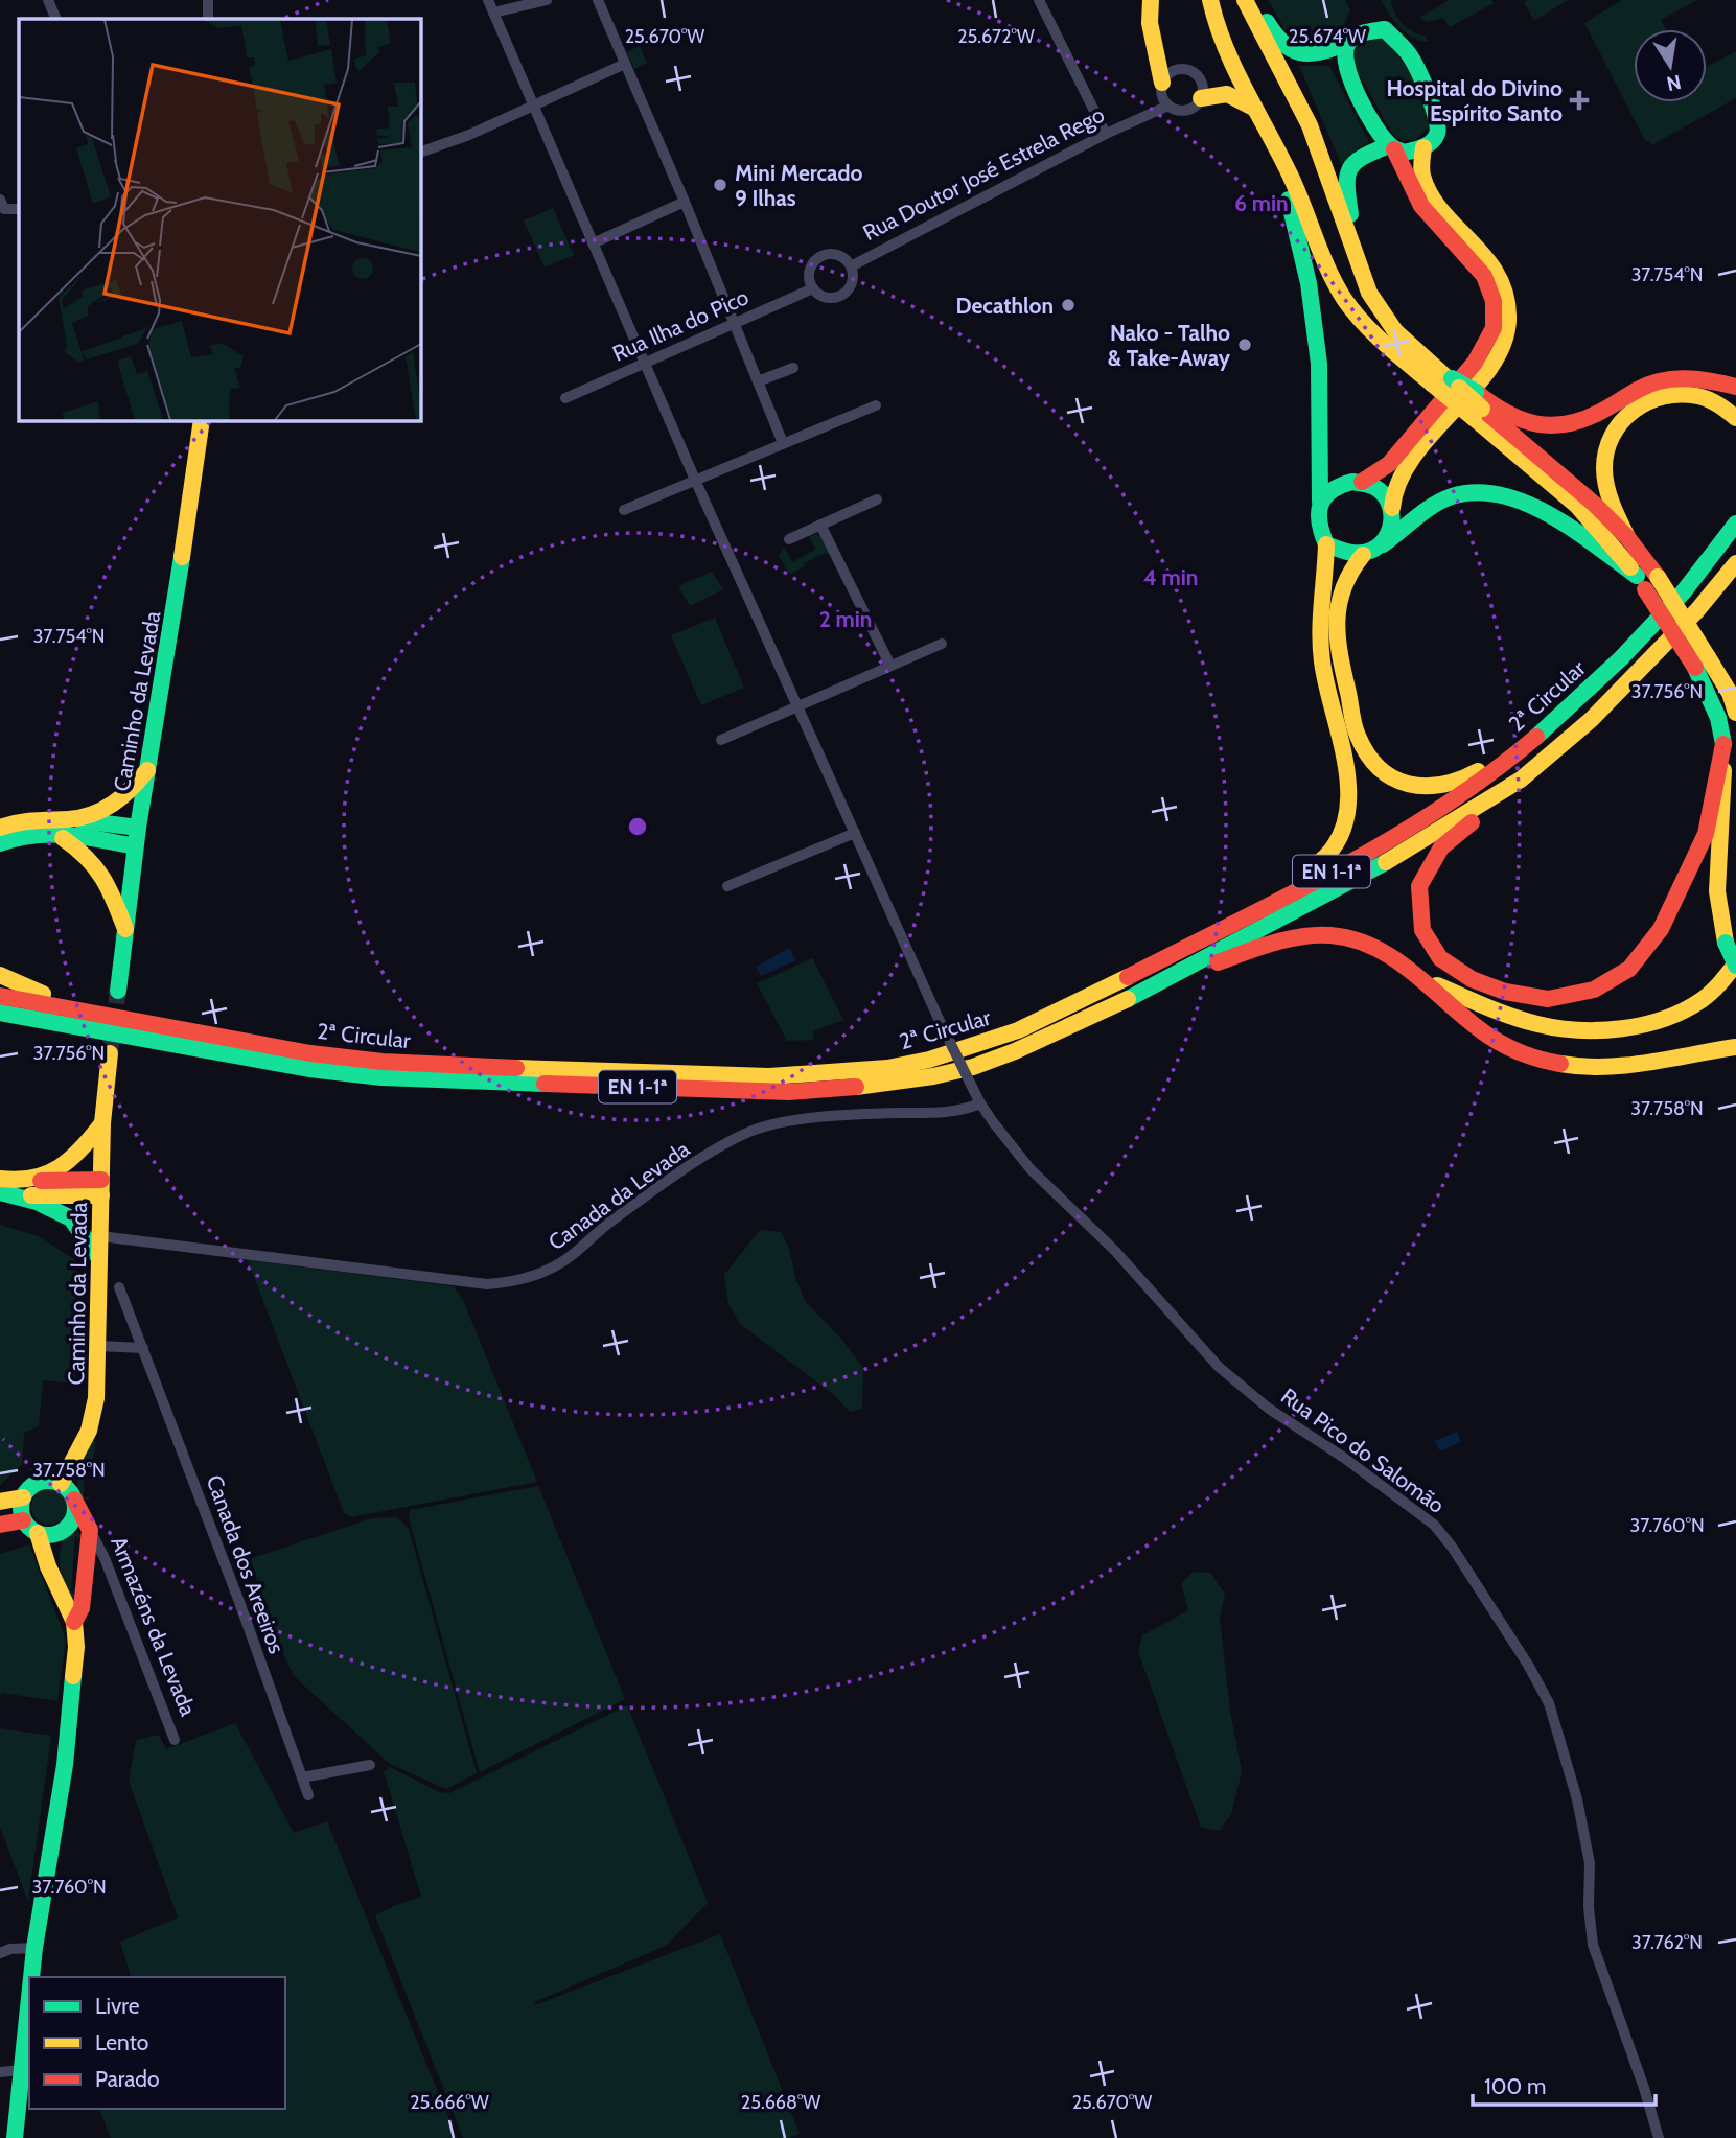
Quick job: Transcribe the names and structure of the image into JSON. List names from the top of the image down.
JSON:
{
  "streets": {
    "main road": [
      "2ª Circular",
      "Caminho da Levada",
      "EN 1-1ª",
      "Armazéns da Levada"
    ],
    "street": [
      "Rua Doutor José Estrela Rego",
      "Rua Ilha do Pico",
      "Canada da Levada",
      "Rua Pico do Salomão",
      "Canada dos Areeiros"
    ]
  },
  "crossings": [
    ["Rua Doutor José Estrela Rego", "Rua Ilha do Pico"],
    ["Rua Ilha do Pico", "Rua Pico do Salomão"],
    ["Caminho da Levada", "Canada da Levada"],
    ["Caminho da Levada", "Armazéns da Levada"],
    ["Canada da Levada", "Rua Pico do Salomão"]
  ],
  "places": {
    "health": ["Hospital do Divino Espírito Santo"],
    "other": ["Mini Mercado 9 Ilhas", "Decathlon", "Nako - Talho & Take-Away"]
  },
  "legend": ["Livre", "Lento", "Parado"],
  "scale_bar": "100 m",
  "north": "bottom",
  "coordinates": [
    "25.670°W",
    "25.672°W",
    "25.674°W",
    "37.754°N",
    "37.756°N",
    "37.758°N",
    "37.760°N",
    "37.762°N",
    "25.666°W",
    "25.668°W"
  ],
  "rings": ["6 min", "4 min", "2 min"]
}
